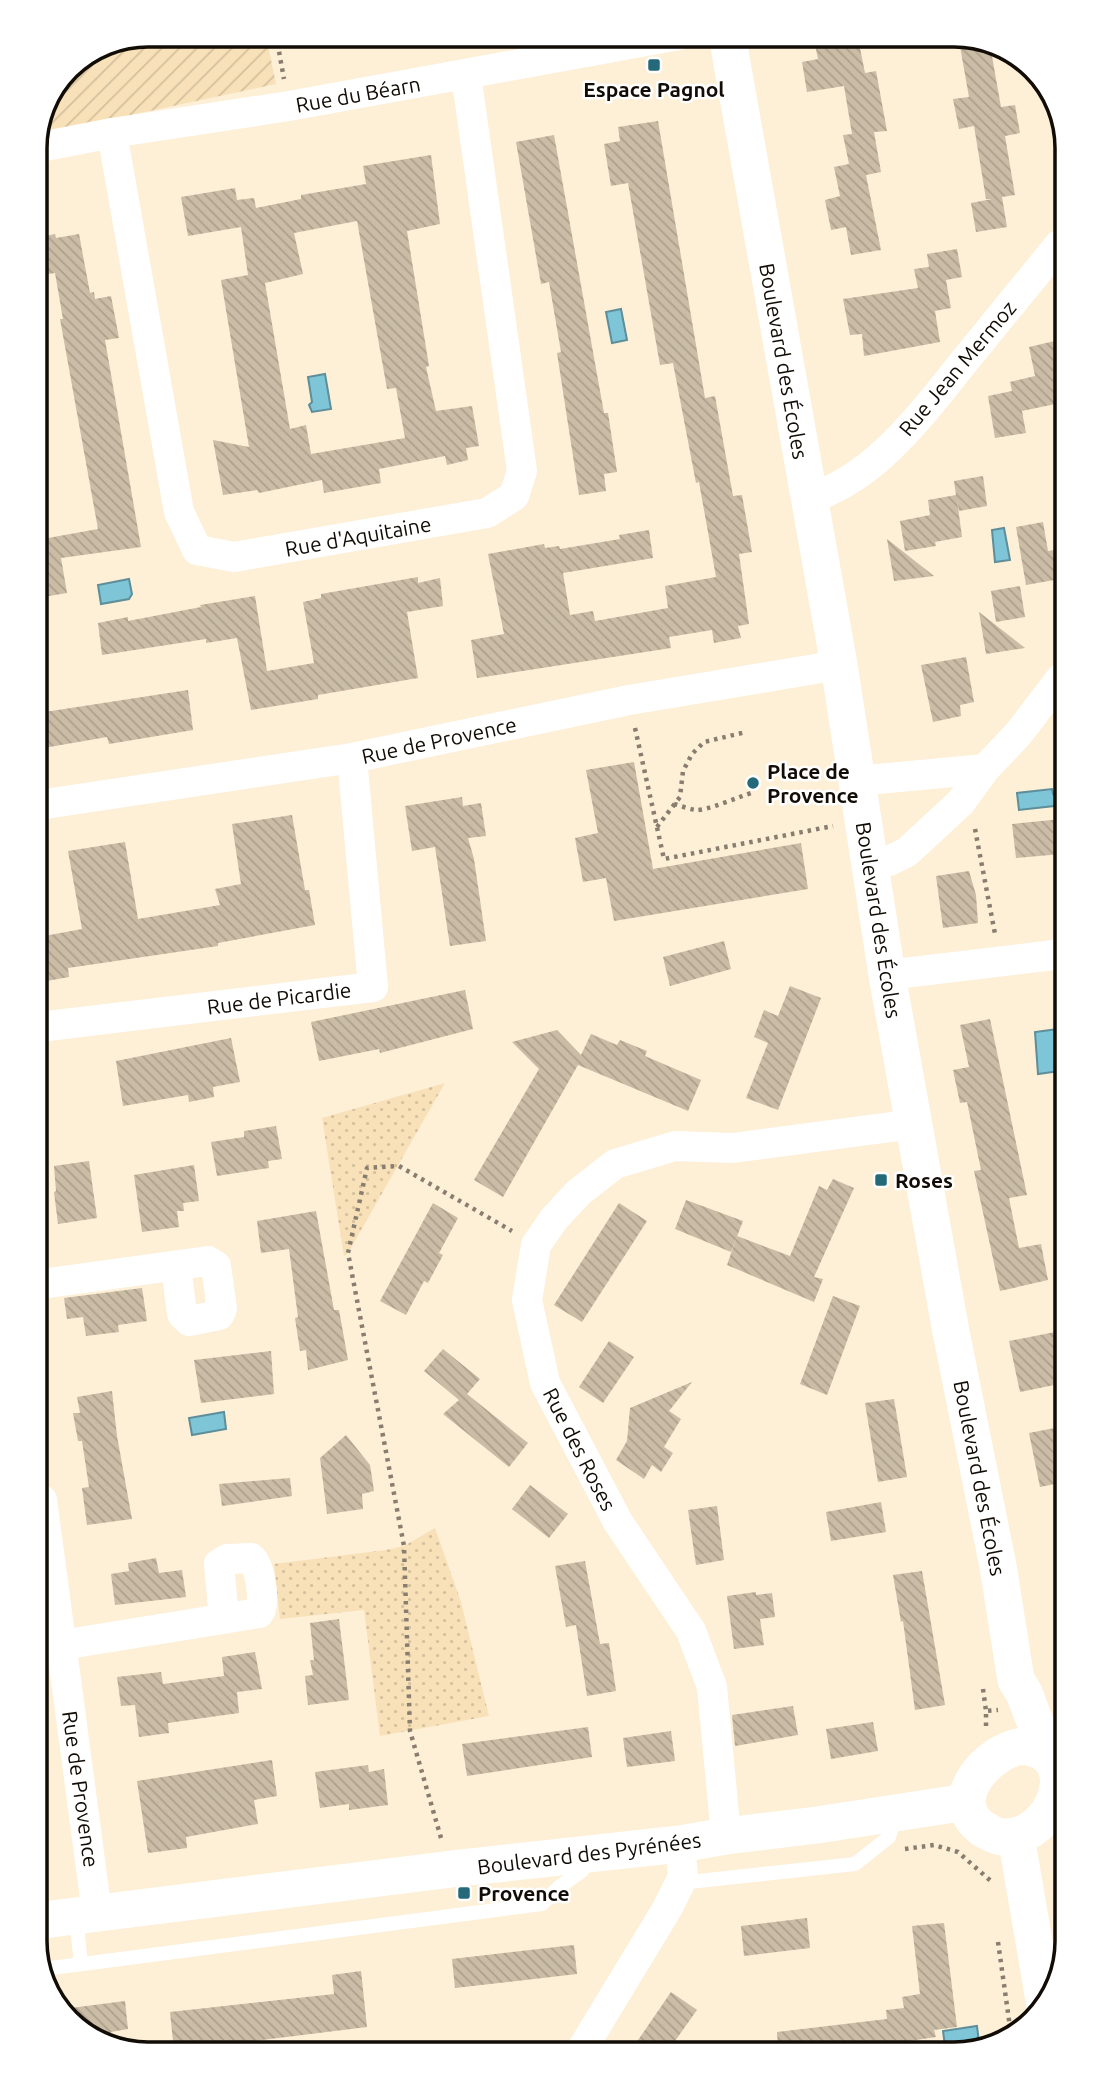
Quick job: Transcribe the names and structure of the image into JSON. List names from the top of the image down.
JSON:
{
  "streets": {
    "street": [
      "Rue du Béarn",
      "Boulevard des Écoles",
      "Rue Jean Mermoz",
      "Rue d'Aquitaine",
      "Rue de Provence",
      "Rue de Picardie",
      "Rue des Roses",
      "Boulevard des Pyrénées"
    ]
  },
  "crossings": [
    ["Rue du Béarn", "Rue d'Aquitaine"],
    ["Boulevard des Écoles", "Rue Jean Mermoz"],
    ["Boulevard des Écoles", "Rue de Provence"],
    ["Boulevard des Écoles", "Rue des Roses"],
    ["Rue de Provence", "Rue de Picardie"],
    ["Rue de Provence", "Boulevard des Pyrénées"],
    ["Rue des Roses", "Boulevard des Pyrénées"]
  ],
  "places": {
    "transit": ["Espace Pagnol", "Roses", "Provence"],
    "other": ["Place de Provence"]
  }
}
